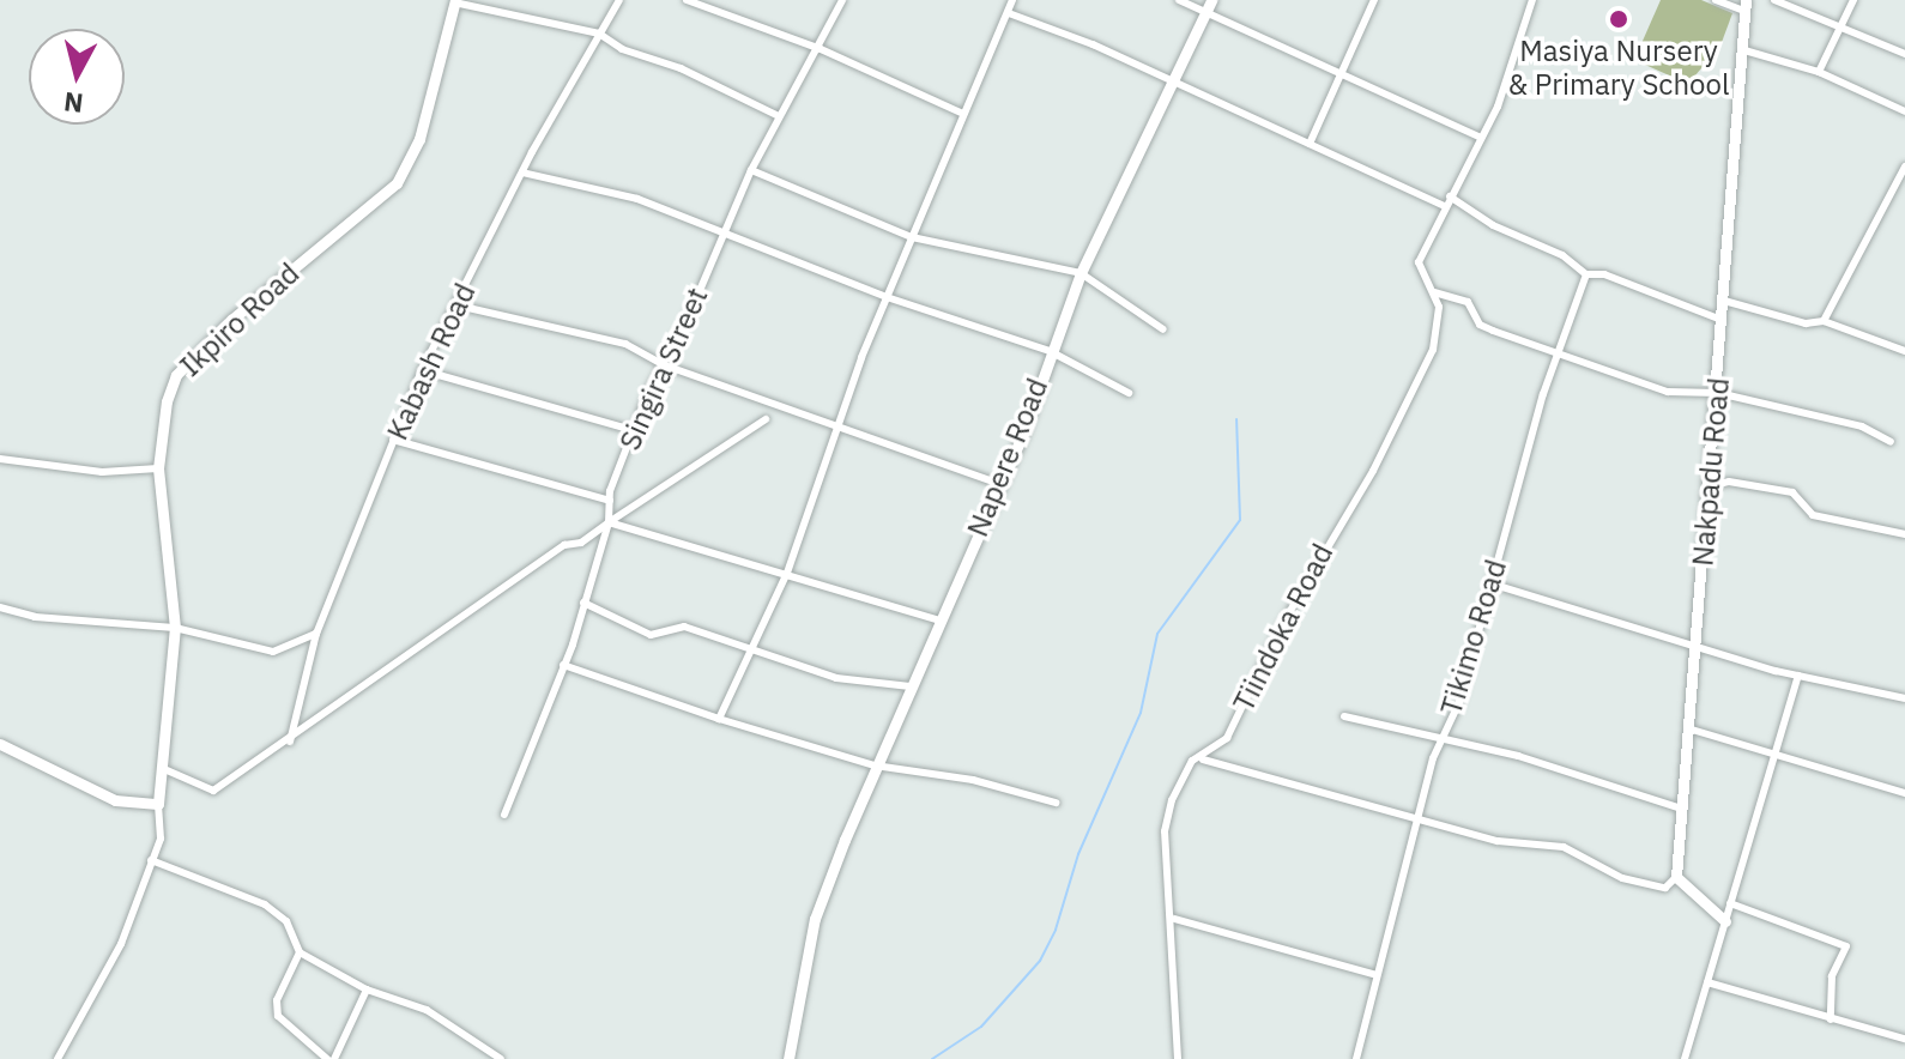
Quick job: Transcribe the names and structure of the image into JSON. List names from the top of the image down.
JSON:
{
  "streets": {
    "street": [
      "Ikpiro Road",
      "Kabash Road",
      "Singira Street",
      "Napere Road",
      "Nakpadu Road",
      "Tiindoka Road",
      "Tikimo Road"
    ]
  },
  "places": ["Masiya Nursery & Primary School"],
  "north": "bottom"
}
